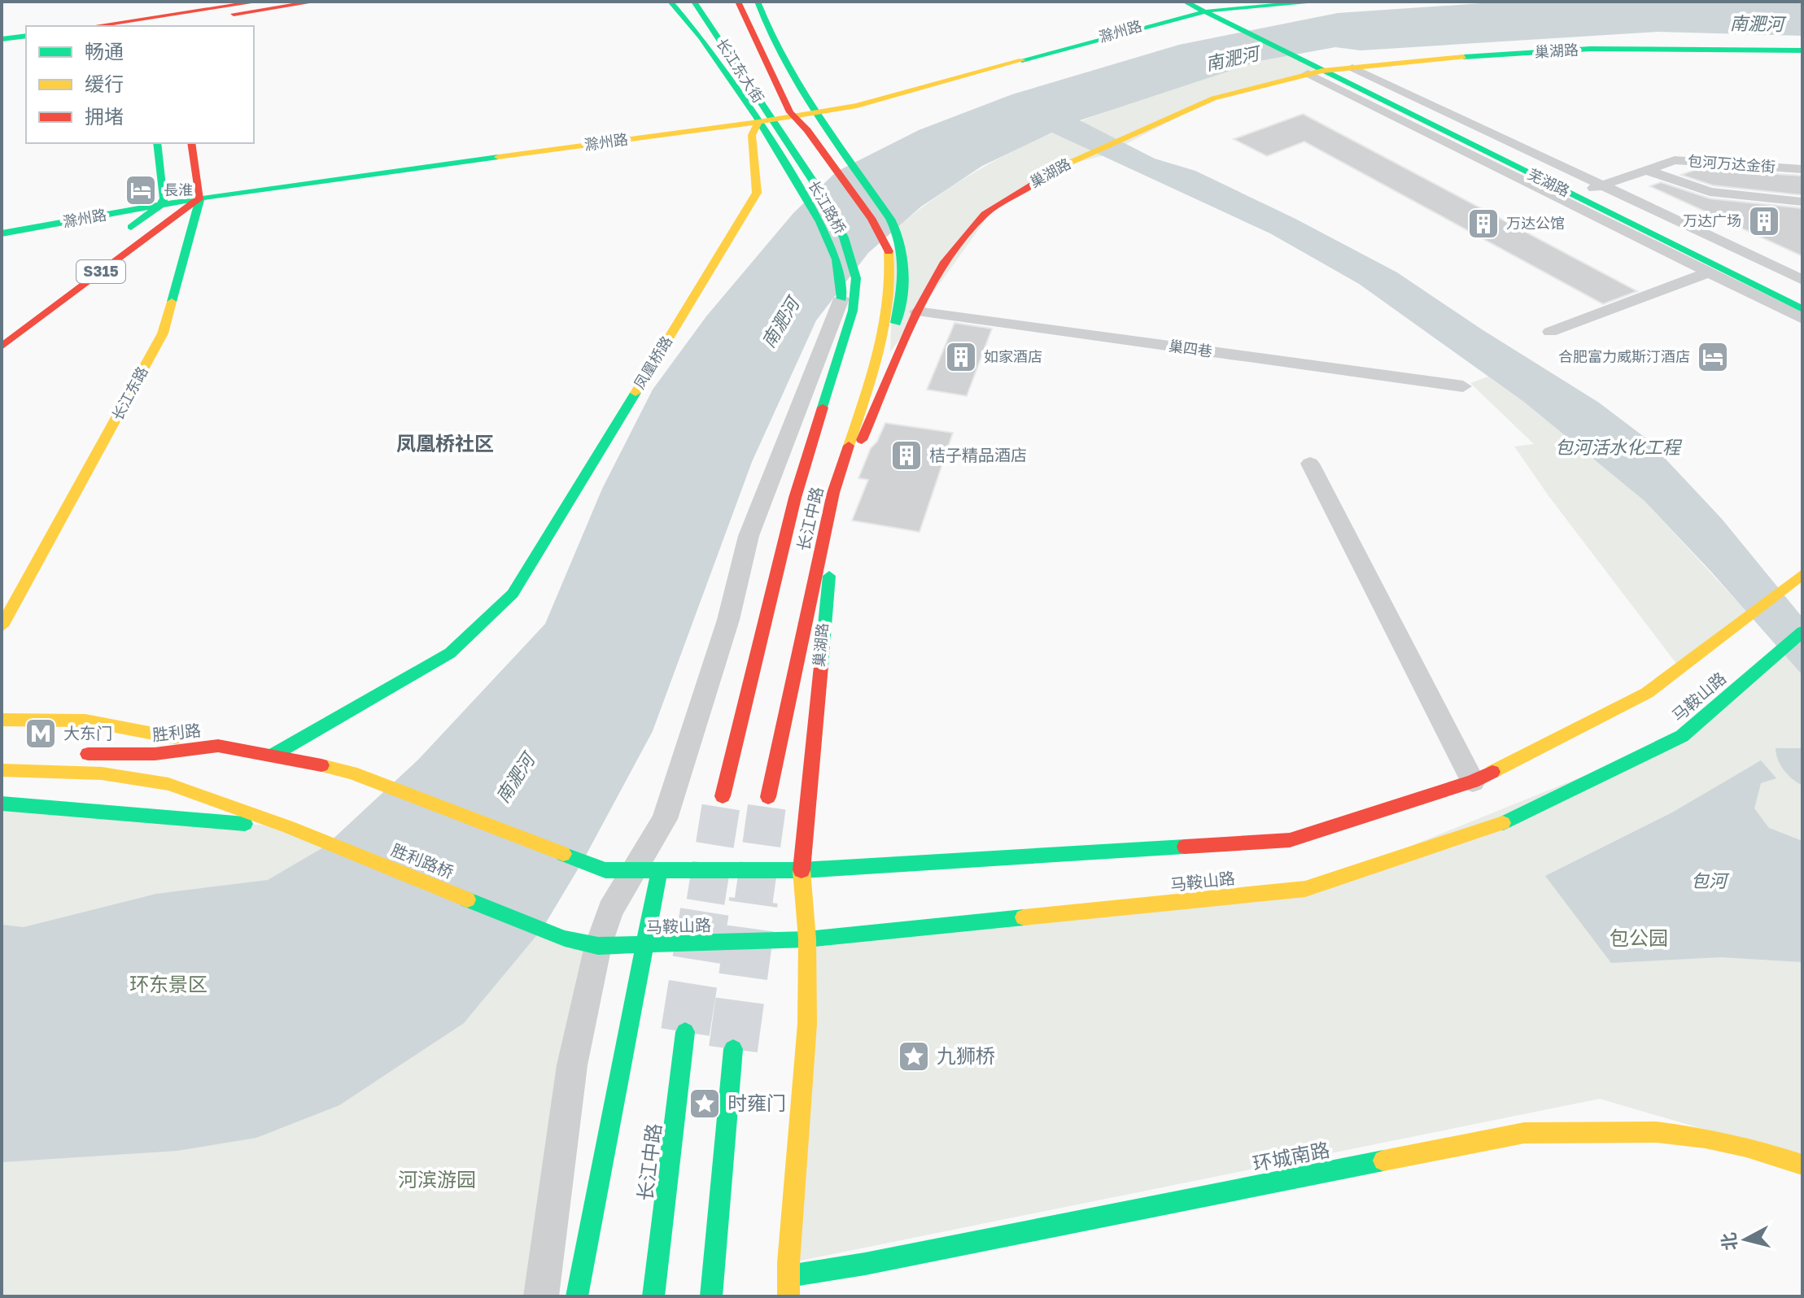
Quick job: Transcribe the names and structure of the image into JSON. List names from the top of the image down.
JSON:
{
  "streets": {
    "main road": [
      "滁州路",
      "巢湖路",
      "长江东大街",
      "芜湖路",
      "长江路桥",
      "S315",
      "凤凰桥路",
      "长江东路",
      "长江中路",
      "马鞍山路",
      "胜利路",
      "胜利路桥",
      "环城南路"
    ],
    "street": ["包河万达金街", "巢四巷"]
  },
  "crossings": [
    ["滁州路", "长江东大街"],
    ["滁州路", "芜湖路"],
    ["滁州路", "S315"],
    ["滁州路", "凤凰桥路"],
    ["滁州路", "长江东路"],
    ["巢湖路", "芜湖路"],
    ["巢湖路", "巢四巷"],
    ["巢湖路", "马鞍山路"],
    ["巢湖路", "环城南路"],
    ["长江东大街", "长江路桥"],
    ["长江东大街", "凤凰桥路"],
    ["包河万达金街", "芜湖路"],
    ["长江路桥", "长江中路"],
    ["S315", "长江东路"],
    ["凤凰桥路", "胜利路"],
    ["马鞍山路", "胜利路"],
    ["马鞍山路", "胜利路桥"]
  ],
  "districts": ["凤凰桥社区"],
  "water": ["南淝河", "包河活水化工程", "包河"],
  "parks": ["包公园", "环东景区", "河滨游园"],
  "places": {
    "hotel": ["長淮", "合肥富力威斯汀酒店"],
    "building": [
      "万达广场",
      "万达公馆",
      "如家酒店",
      "桔子精品酒店"
    ],
    "metro station": ["大东门"],
    "place": ["九狮桥", "时雍门"]
  },
  "legend": ["畅通", "缓行", "拥堵"],
  "north": "left"
}
